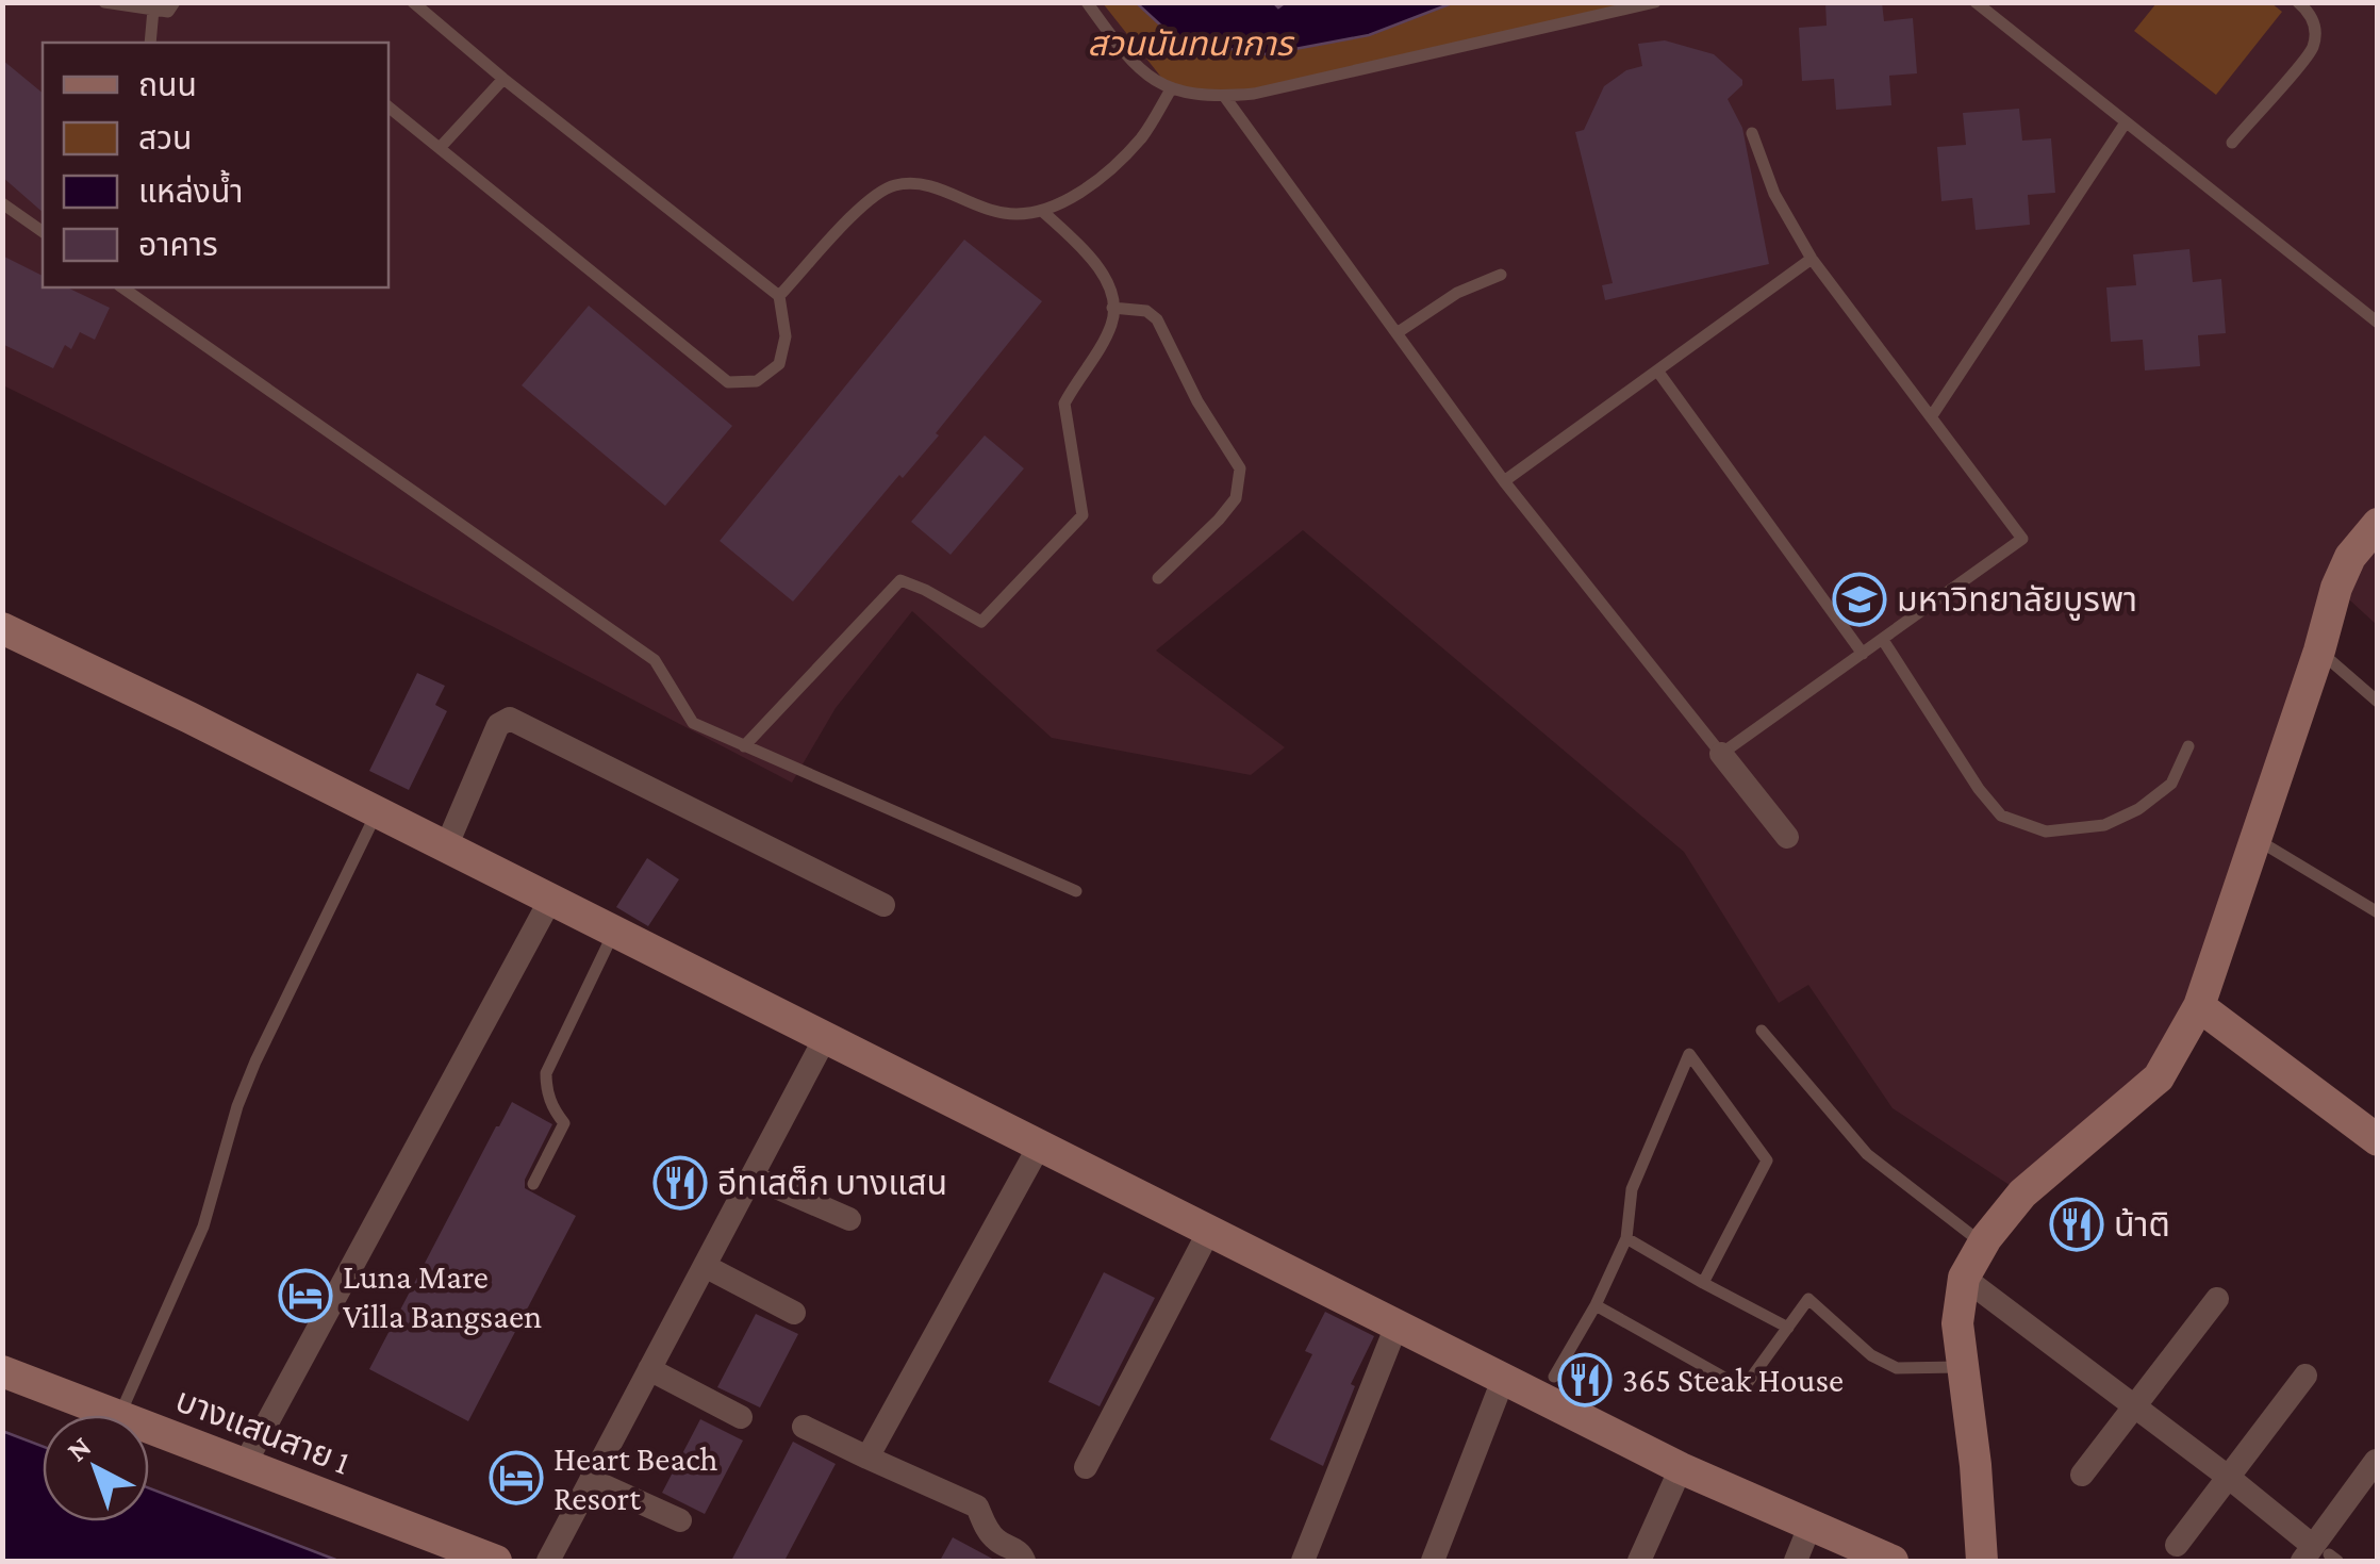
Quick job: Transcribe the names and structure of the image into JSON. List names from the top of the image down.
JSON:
{
  "streets": {
    "street": ["บางแสนสาย 1"]
  },
  "parks": ["สวนนันทนาการ"],
  "places": {
    "school or university": ["มหาวิทยาลัยบูรพา"],
    "restaurant": ["อีทเสต็ก บางแสน", "น้าติ", "365 Steak House"],
    "hotel": ["Luna Mare Villa Bangsaen", "Heart Beach Resort"]
  },
  "legend": [
    "ถนน",
    "สวน",
    "แหล่งน้ำ",
    "อาคาร"
  ],
  "north": "top left"
}
